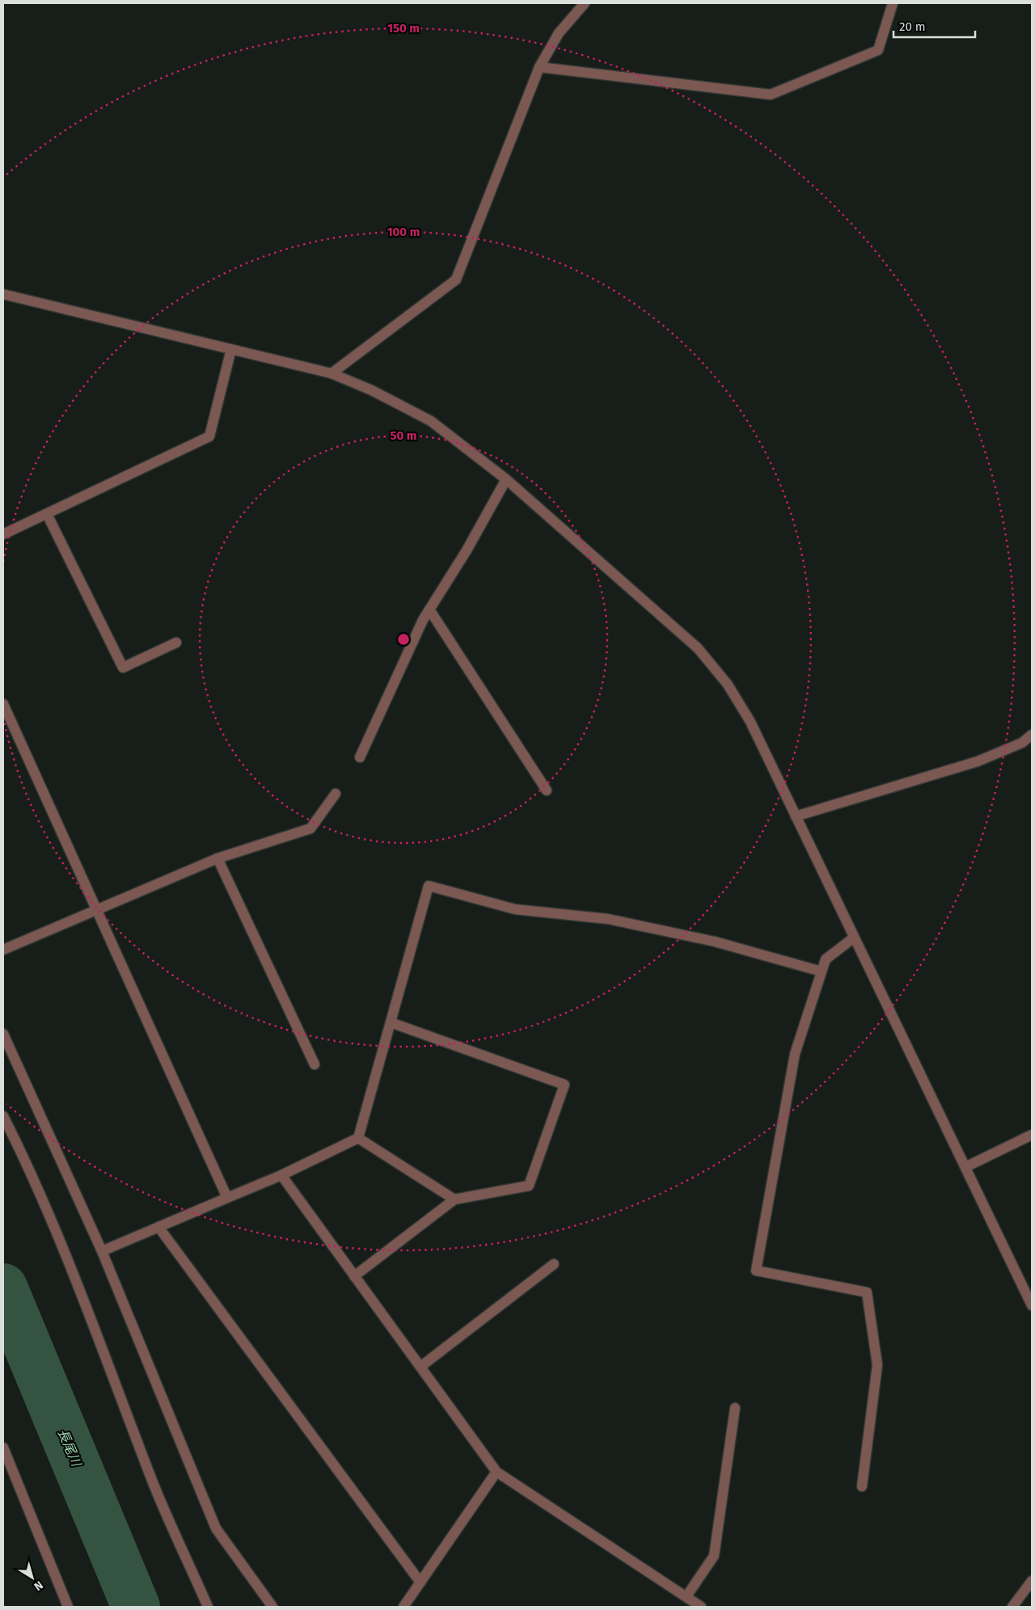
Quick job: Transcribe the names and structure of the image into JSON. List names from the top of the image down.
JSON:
{
  "water": ["長尾川"],
  "scale_bar": "20 m",
  "north": "bottom right",
  "rings": ["150 m", "100 m", "50 m"]
}
